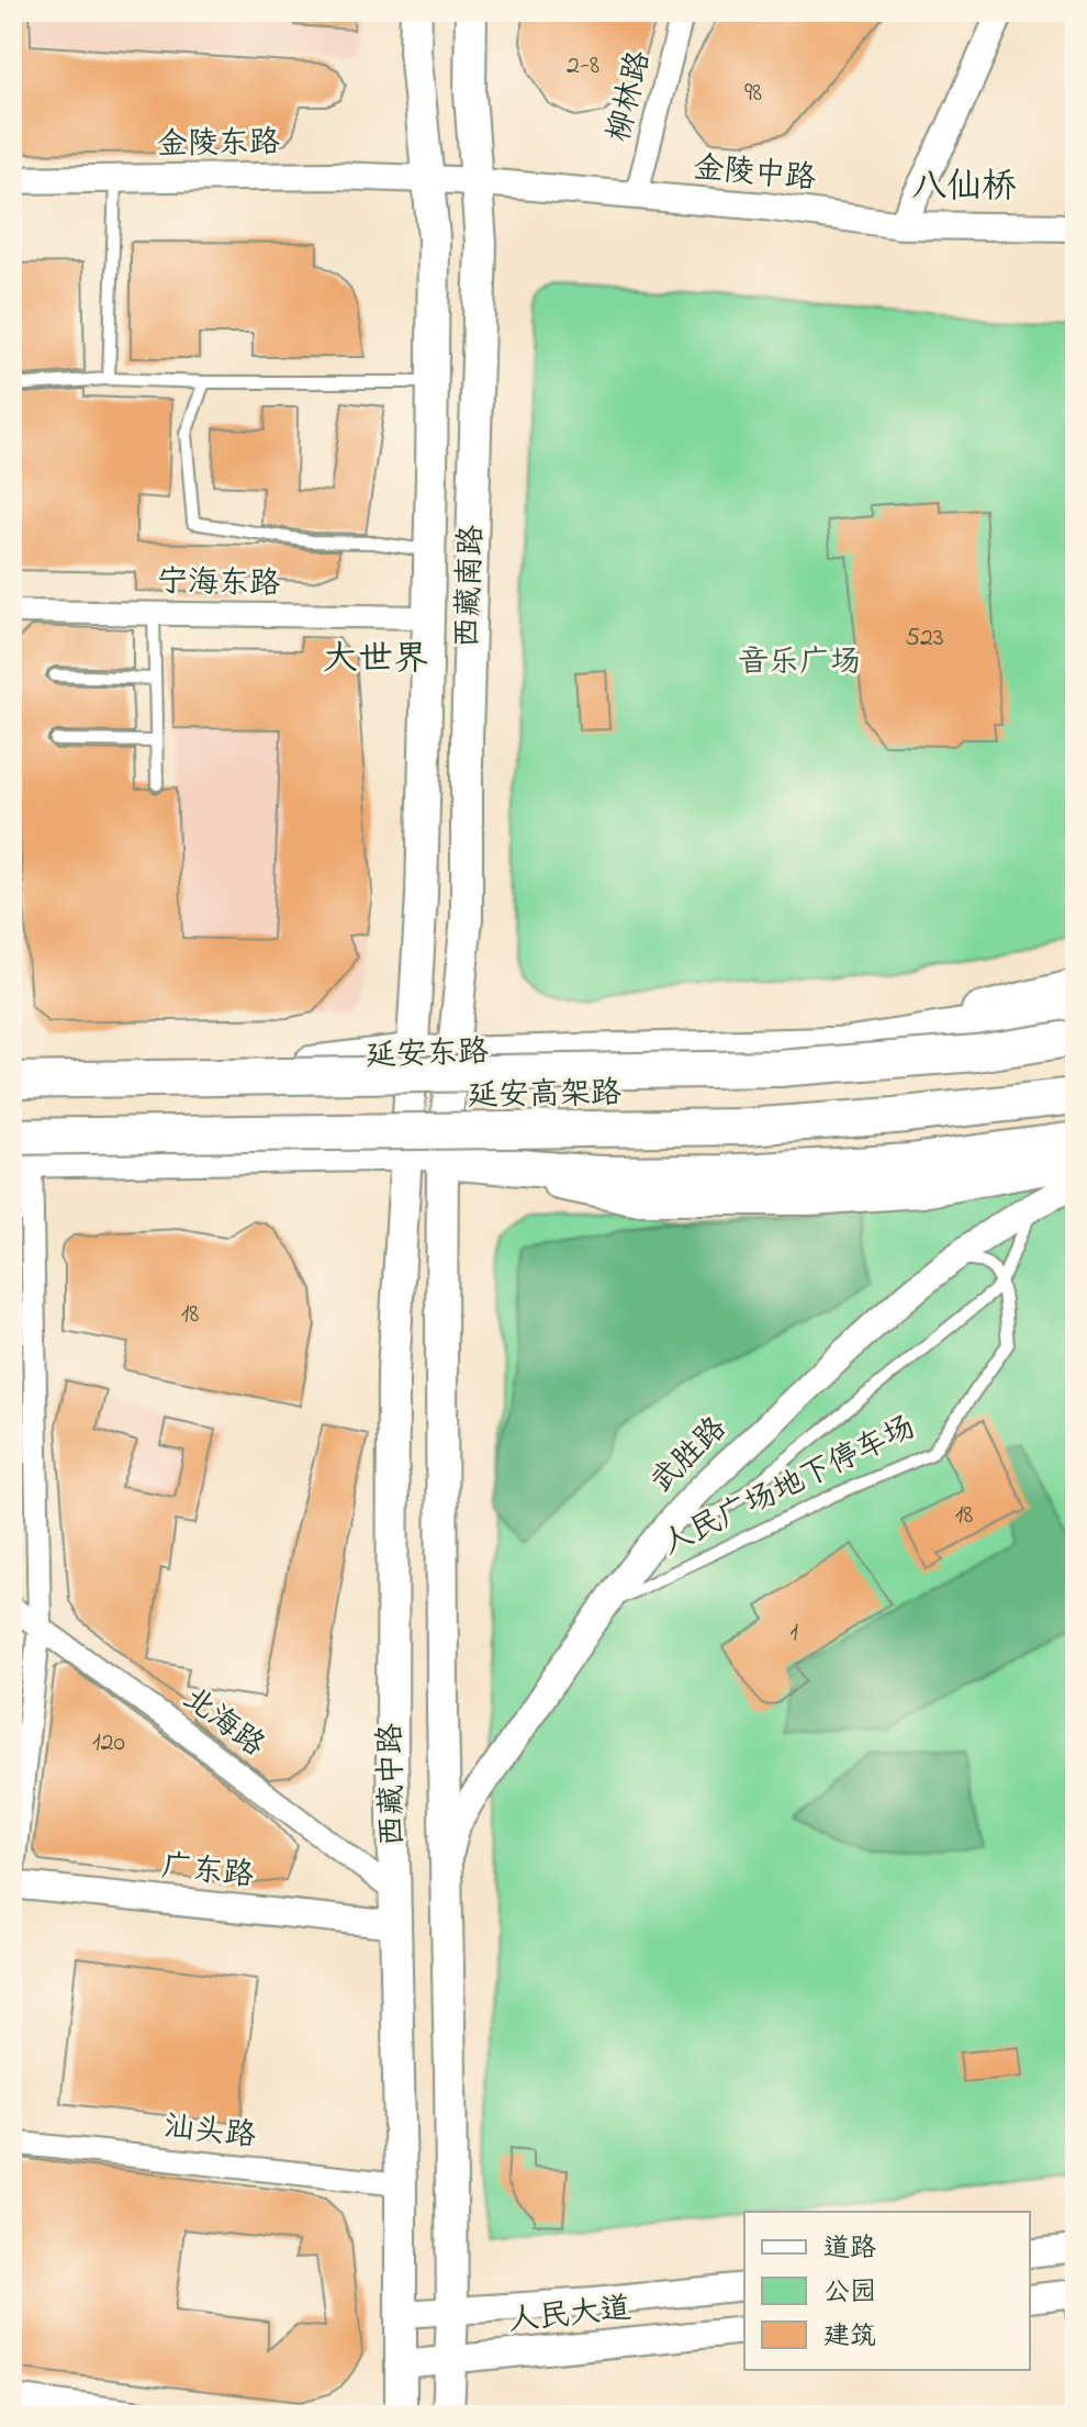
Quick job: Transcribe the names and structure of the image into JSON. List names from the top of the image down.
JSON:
{
  "streets": {
    "highway": ["延安高架路"],
    "main road": ["西藏南路", "延安东路", "西藏中路"],
    "street": [
      "柳林路",
      "金陵东路",
      "金陵中路",
      "宁海东路",
      "武胜路",
      "北海路",
      "广东路",
      "汕头路",
      "人民大道"
    ],
    "lane": ["人民广场地下停车场"]
  },
  "crossings": [
    ["柳林路", "金陵中路"],
    ["金陵东路", "金陵中路"],
    ["金陵东路", "西藏南路"],
    ["金陵中路", "西藏南路"],
    ["宁海东路", "西藏南路"],
    ["西藏南路", "延安东路"],
    ["西藏南路", "西藏中路"],
    ["武胜路", "人民广场地下停车场"],
    ["武胜路", "西藏中路"],
    ["北海路", "西藏中路"],
    ["西藏中路", "广东路"],
    ["西藏中路", "汕头路"],
    ["西藏中路", "人民大道"]
  ],
  "districts": ["八仙桥", "大世界"],
  "parks": ["音乐广场"],
  "house_numbers": [
    "2-8",
    "98",
    "523",
    "18",
    "18",
    "1",
    "120"
  ],
  "legend": ["道路", "公园", "建筑"]
}
